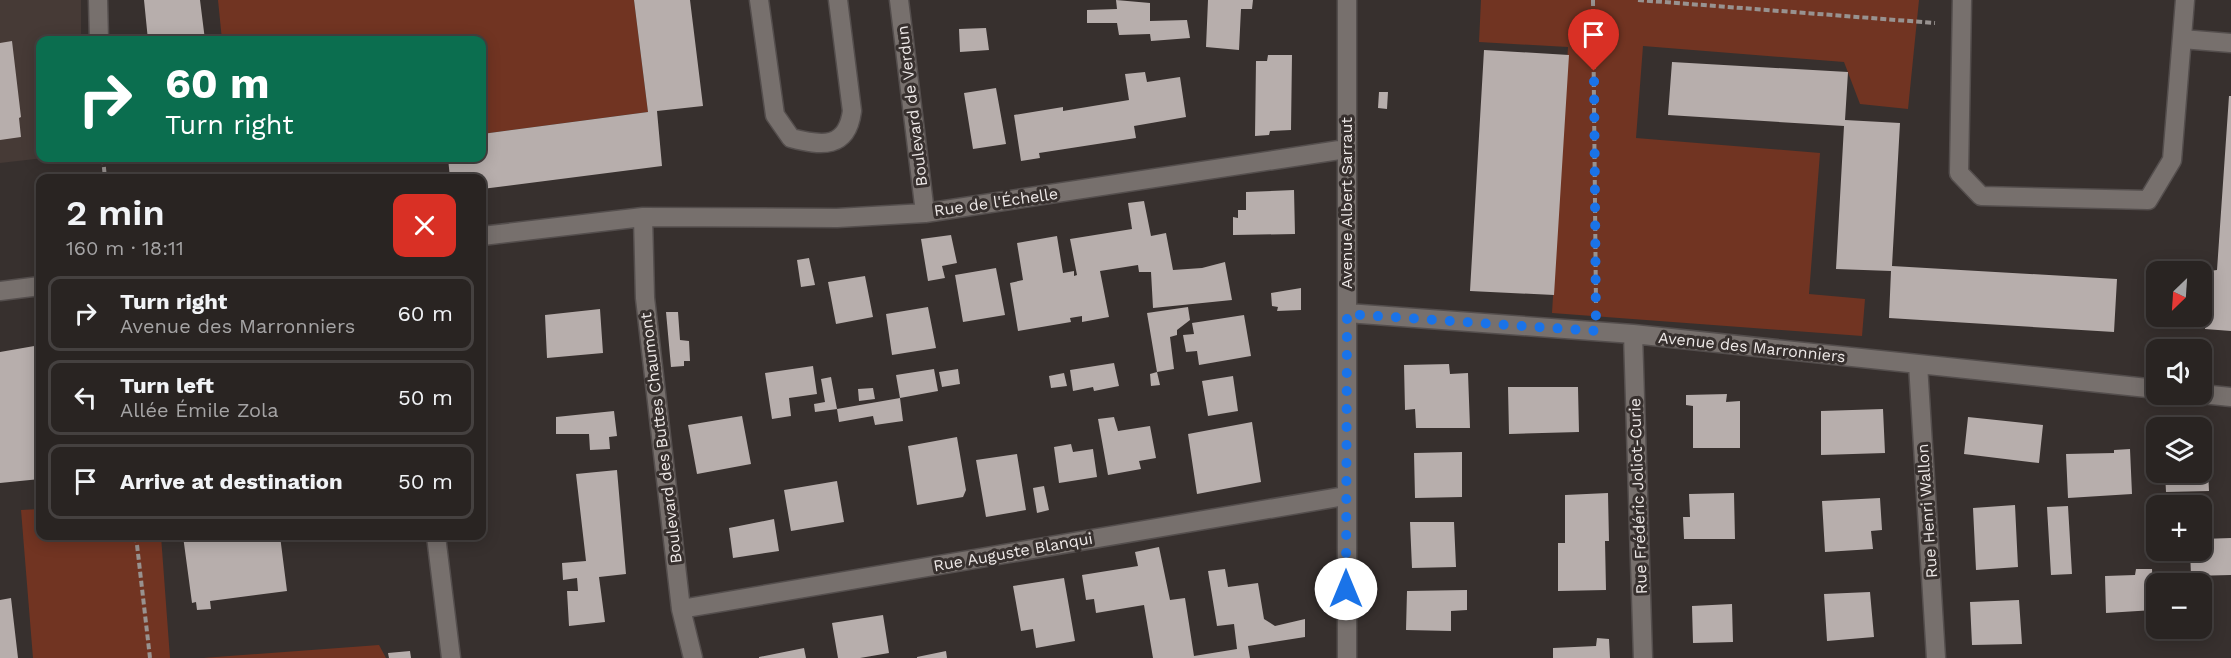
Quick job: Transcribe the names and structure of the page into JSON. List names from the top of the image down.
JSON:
{
  "streets": {
    "street": [
      "Boulevard de Verdun",
      "Rue de l'Échelle",
      "Avenue Albert Sarraut",
      "Avenue des Marronniers",
      "Boulevard des Buttes Chaumont",
      "Rue Frédéric Joliot-Curie",
      "Rue Henri Wallon",
      "Rue Auguste Blanqui"
    ]
  },
  "crossings": [
    ["Boulevard de Verdun", "Rue de l'Échelle"],
    ["Rue de l'Échelle", "Avenue Albert Sarraut"],
    ["Rue de l'Échelle", "Boulevard des Buttes Chaumont"],
    ["Avenue Albert Sarraut", "Avenue des Marronniers"],
    ["Avenue Albert Sarraut", "Rue Auguste Blanqui"],
    ["Avenue des Marronniers", "Rue Frédéric Joliot-Curie"],
    ["Avenue des Marronniers", "Rue Henri Wallon"],
    ["Boulevard des Buttes Chaumont", "Rue Auguste Blanqui"]
  ],
  "north": "bottom left",
  "page": {
    "turn": ["60 m", "Turn right"],
    "heading": ["2 min", "160 m · 18:11"],
    "map_buttons": ["+", "−"],
    "list": [
      {
        "name": "Turn right",
        "note": "Avenue des Marronniers",
        "value": "60 m"
      },
      {
        "name": "Turn left",
        "note": "Allée Émile Zola",
        "value": "50 m"
      },
      {
        "name": "Arrive at destination",
        "value": "50 m"
      }
    ]
  }
}
